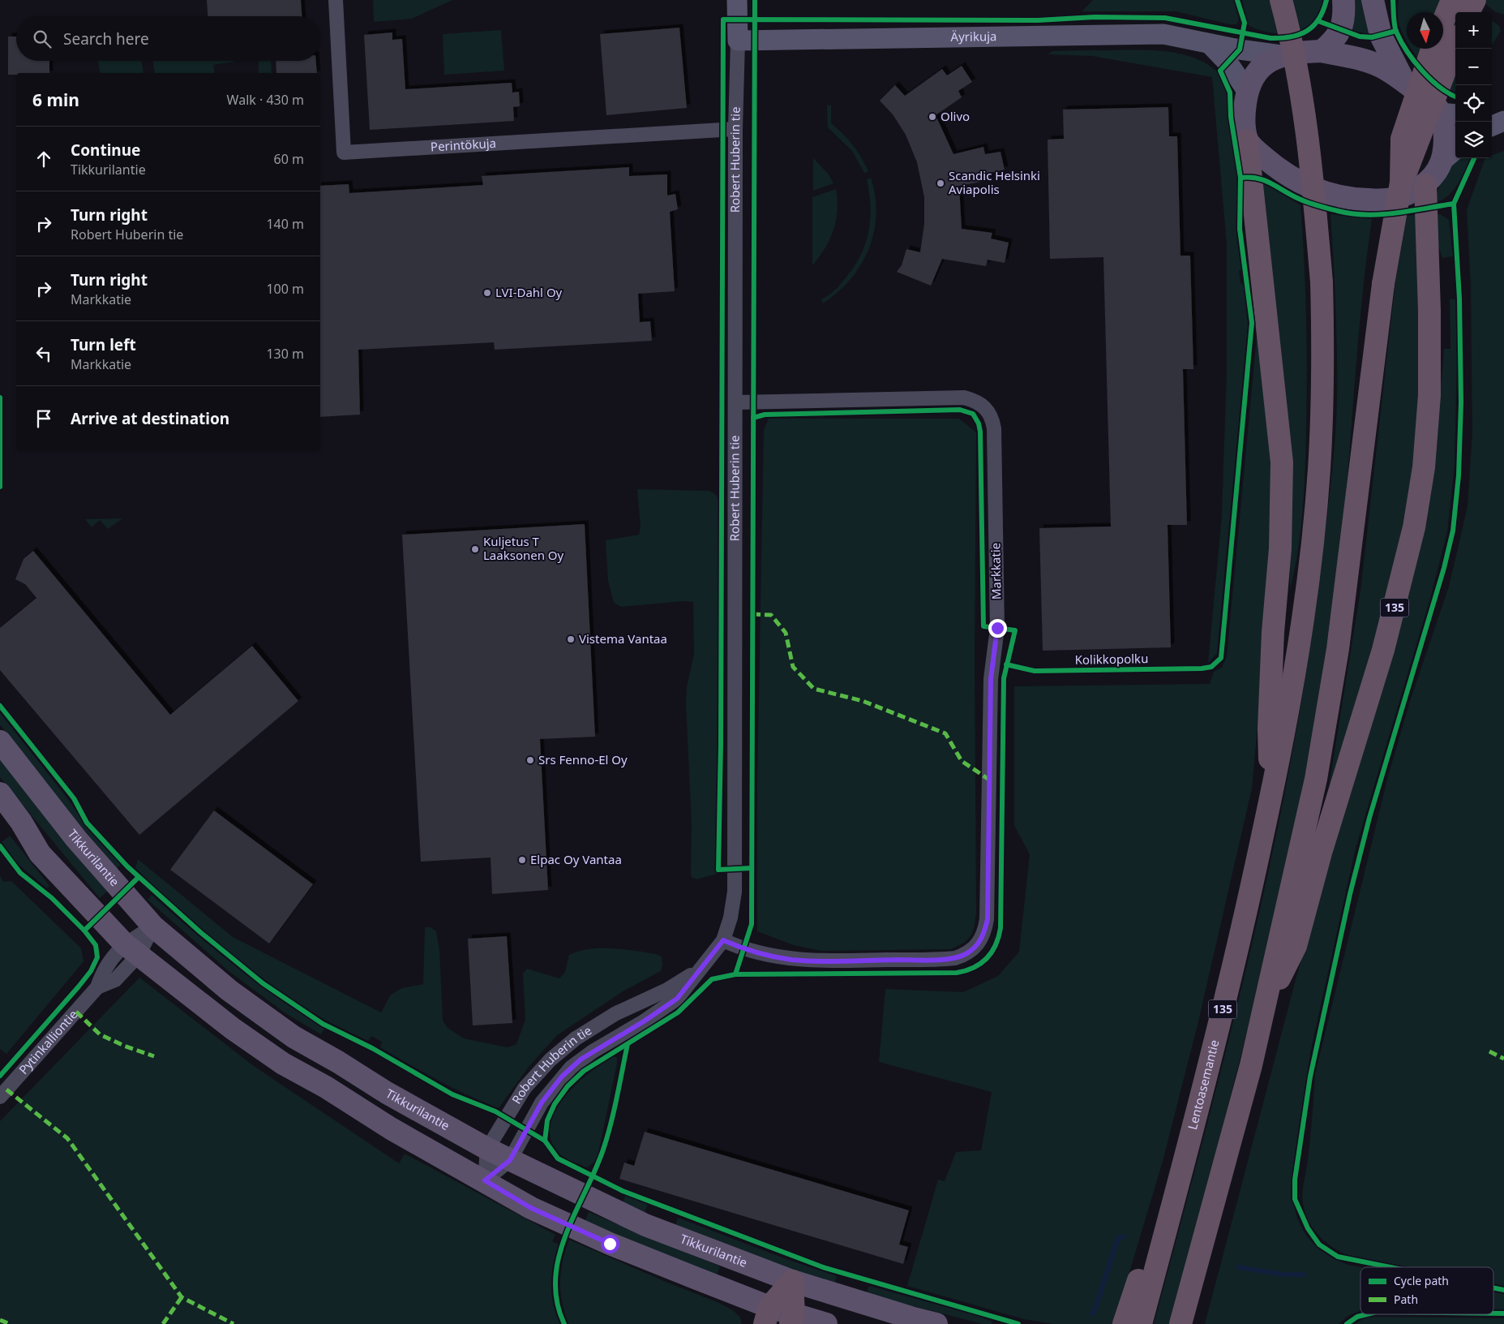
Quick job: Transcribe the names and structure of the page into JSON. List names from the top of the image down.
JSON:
{
  "streets": {
    "highway": ["135", "Lentoasemantie"],
    "main road": ["Tikkurilantie"],
    "street": [
      "Äyrikuja",
      "Perintökuja",
      "Robert Huberin tie",
      "Markkatie",
      "Pytinkalliontie"
    ],
    "cycle path": ["Kolikkopolku"]
  },
  "crossings": [
    ["Äyrikuja", "Robert Huberin tie"],
    ["Äyrikuja", "135"],
    ["Perintökuja", "Robert Huberin tie"],
    ["Robert Huberin tie", "Markkatie"],
    ["Robert Huberin tie", "Tikkurilantie"],
    ["135", "Lentoasemantie"],
    ["Tikkurilantie", "Pytinkalliontie"]
  ],
  "places": [
    "Olivo",
    "Scandic Helsinki Aviapolis",
    "LVI-Dahl Oy",
    "Kuljetus T Laaksonen Oy",
    "Vistema Vantaa",
    "Srs Fenno-El Oy",
    "Elpac Oy Vantaa"
  ],
  "legend": ["Cycle path", "Path"],
  "north": "bottom",
  "page": {
    "map_buttons": ["+", "−"],
    "search": "Search here",
    "heading": ["6 min", "Walk · 430 m"],
    "list": [
      ["Continue", "Tikkurilantie", "60 m"],
      ["Turn right", "Robert Huberin tie", "140 m"],
      ["Turn right", "Markkatie", "100 m"],
      ["Turn left", "Markkatie", "130 m"],
      "Arrive at destination"
    ]
  }
}
